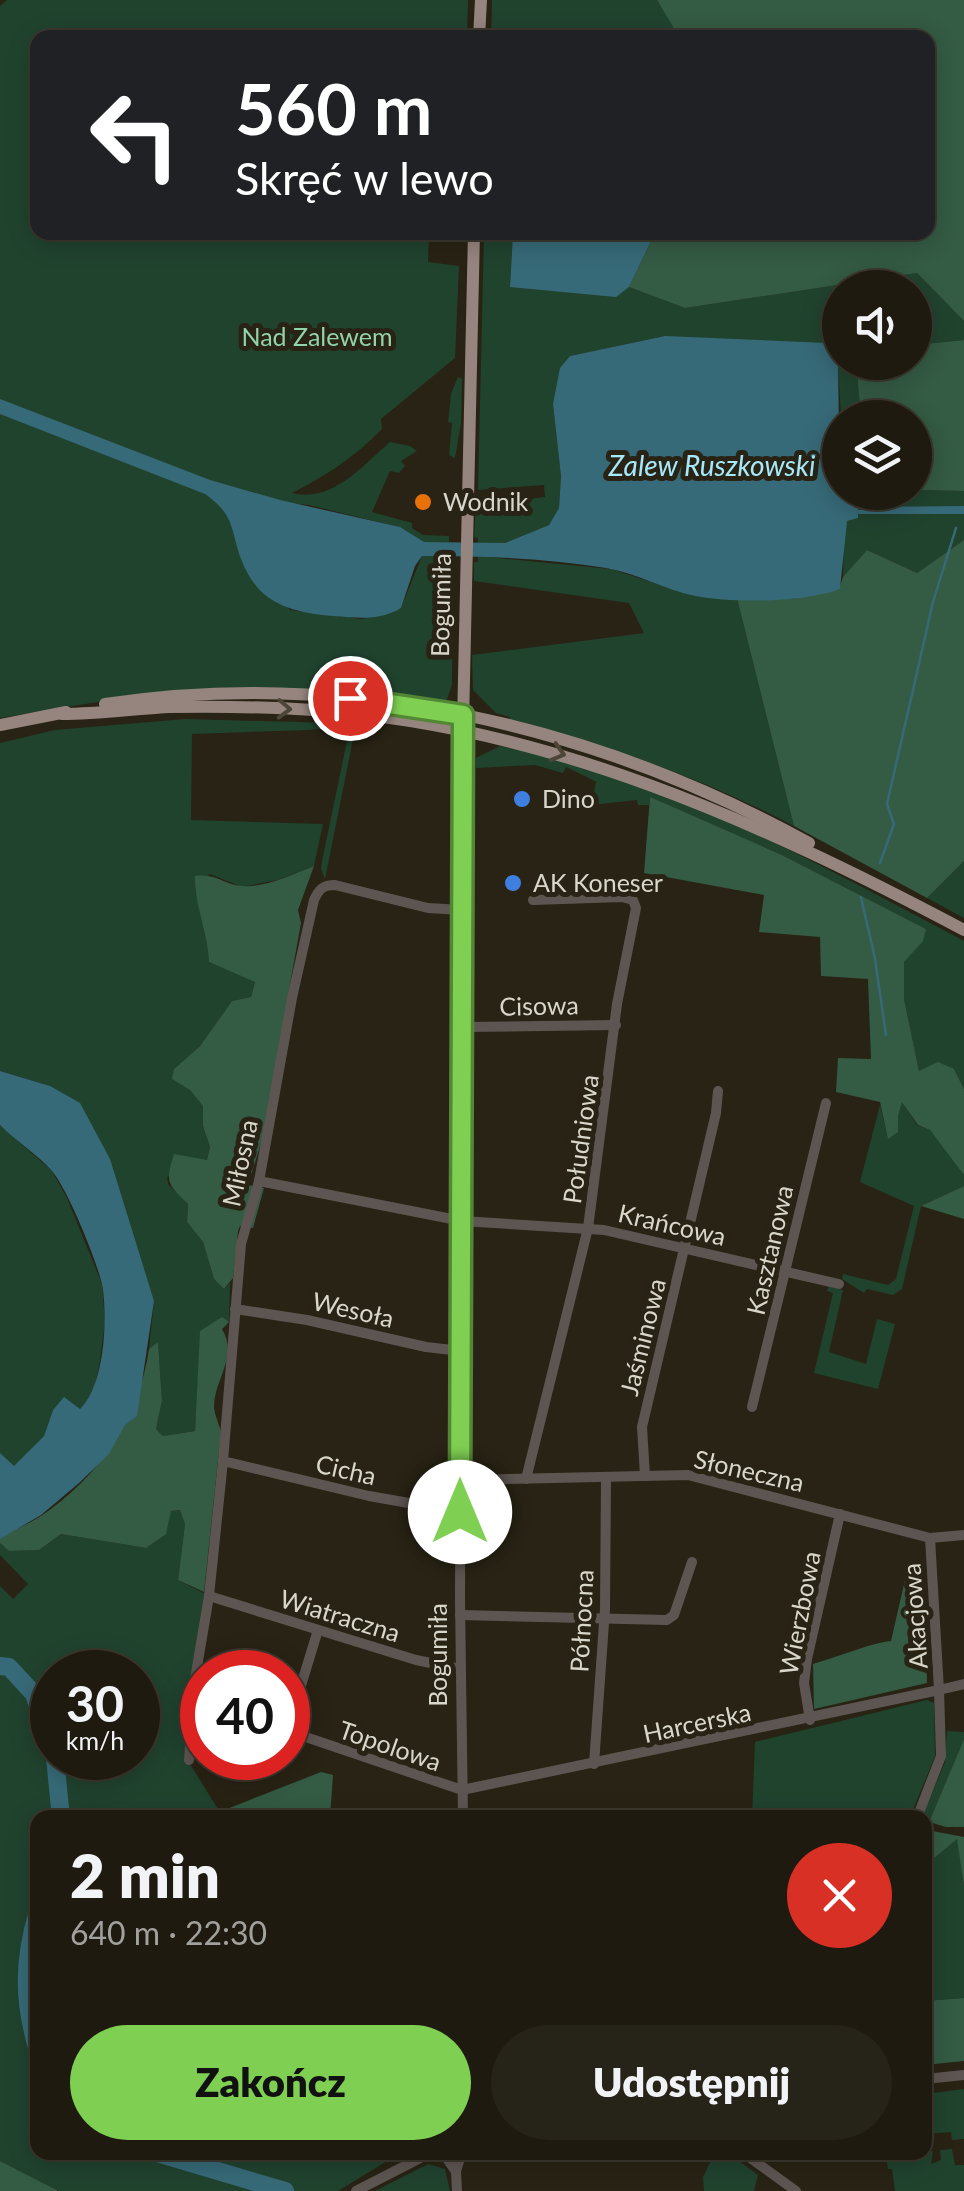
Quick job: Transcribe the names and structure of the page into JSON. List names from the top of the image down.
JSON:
{
  "streets": {
    "main road": ["Bogumiła"],
    "street": [
      "Cisowa",
      "Południowa",
      "Miłosna",
      "Krańcowa",
      "Kasztanowa",
      "Wesoła",
      "Jaśminowa",
      "Cicha",
      "Słoneczna",
      "Wierzbowa",
      "Wiatraczna",
      "Akacjowa",
      "Północna",
      "Harcerska",
      "Topolowa"
    ]
  },
  "crossings": [
    ["Bogumiła", "Cisowa"],
    ["Bogumiła", "Miłosna"],
    ["Bogumiła", "Krańcowa"],
    ["Bogumiła", "Wesoła"],
    ["Bogumiła", "Cicha"],
    ["Bogumiła", "Słoneczna"],
    ["Bogumiła", "Wiatraczna"],
    ["Bogumiła", "Harcerska"],
    ["Bogumiła", "Topolowa"],
    ["Cisowa", "Południowa"],
    ["Południowa", "Krańcowa"],
    ["Południowa", "Słoneczna"],
    ["Miłosna", "Krańcowa"],
    ["Miłosna", "Wesoła"],
    ["Miłosna", "Cicha"],
    ["Miłosna", "Wiatraczna"],
    ["Krańcowa", "Kasztanowa"],
    ["Krańcowa", "Jaśminowa"],
    ["Jaśminowa", "Słoneczna"],
    ["Słoneczna", "Wierzbowa"],
    ["Słoneczna", "Akacjowa"],
    ["Słoneczna", "Północna"],
    ["Wierzbowa", "Harcerska"],
    ["Wiatraczna", "Topolowa"],
    ["Akacjowa", "Harcerska"],
    ["Północna", "Harcerska"],
    ["Harcerska", "Topolowa"]
  ],
  "water": ["Zalew Ruszkowski"],
  "parks": ["Nad Zalewem"],
  "places": ["Wodnik", "Dino", "AK Koneser"],
  "page": {
    "turn": ["560 m", "Skręć w lewo"],
    "speed": "30 km/h",
    "limit": "40",
    "heading": ["2 min", "640 m · 22:30"],
    "buttons": ["Zakończ", "Udostępnij"]
  }
}
